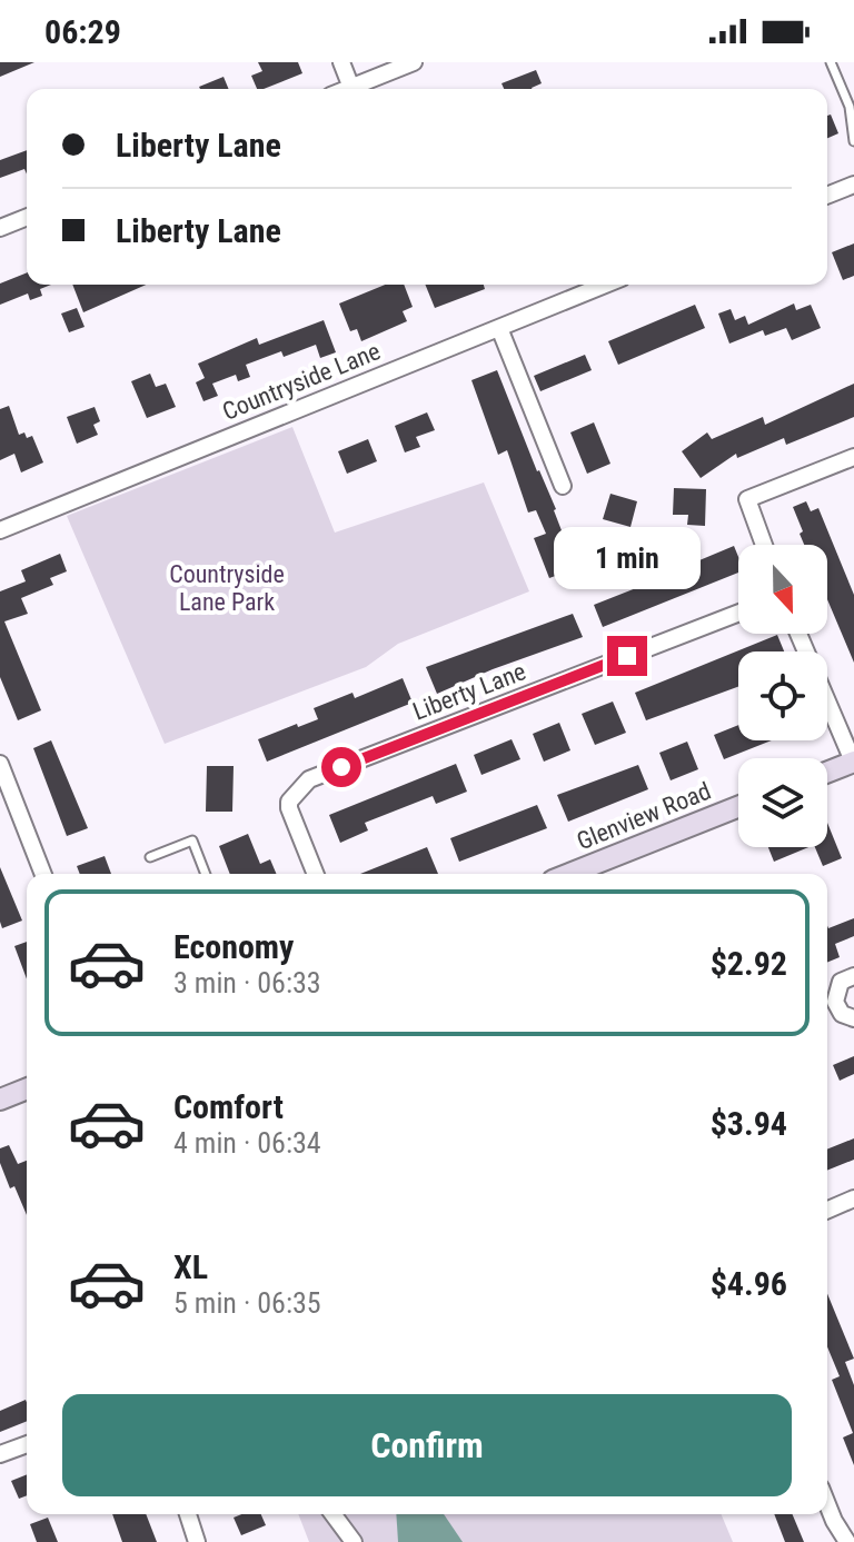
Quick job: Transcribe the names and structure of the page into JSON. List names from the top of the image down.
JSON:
{
  "streets": {
    "main road": ["Glenview Road"],
    "street": ["Countryside Lane", "Liberty Lane"]
  },
  "parks": ["Countryside Lane Park"],
  "north": "bottom",
  "page": {
    "status": "06:29",
    "banner": ["Liberty Lane", "Liberty Lane"],
    "bubble": "1 min",
    "list": [
      {
        "name": "Economy",
        "note": "3 min · 06:33",
        "value": "$2.92"
      },
      {
        "name": "Comfort",
        "note": "4 min · 06:34",
        "value": "$3.94"
      },
      {
        "name": "XL",
        "note": "5 min · 06:35",
        "value": "$4.96"
      }
    ],
    "buttons": "Confirm"
  }
}
